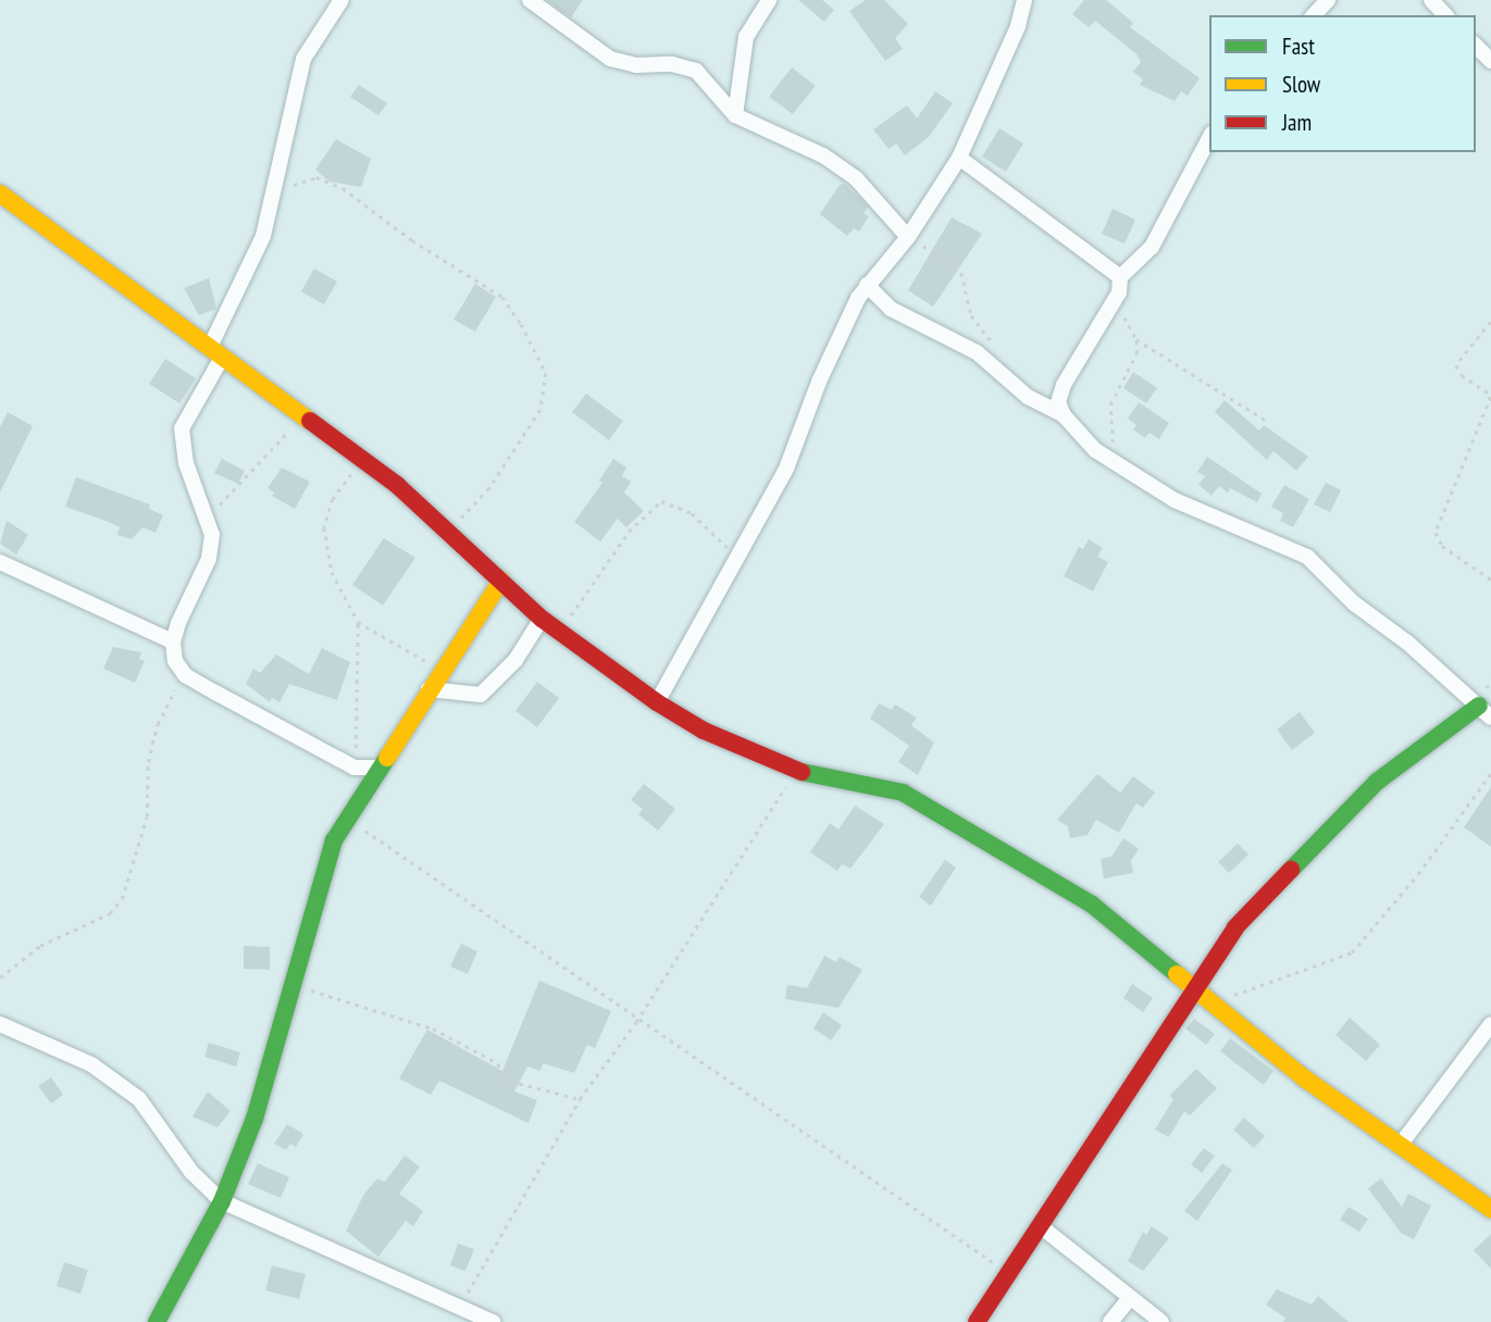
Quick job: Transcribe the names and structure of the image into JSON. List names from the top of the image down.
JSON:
{
  "legend": ["Fast", "Slow", "Jam"]
}
